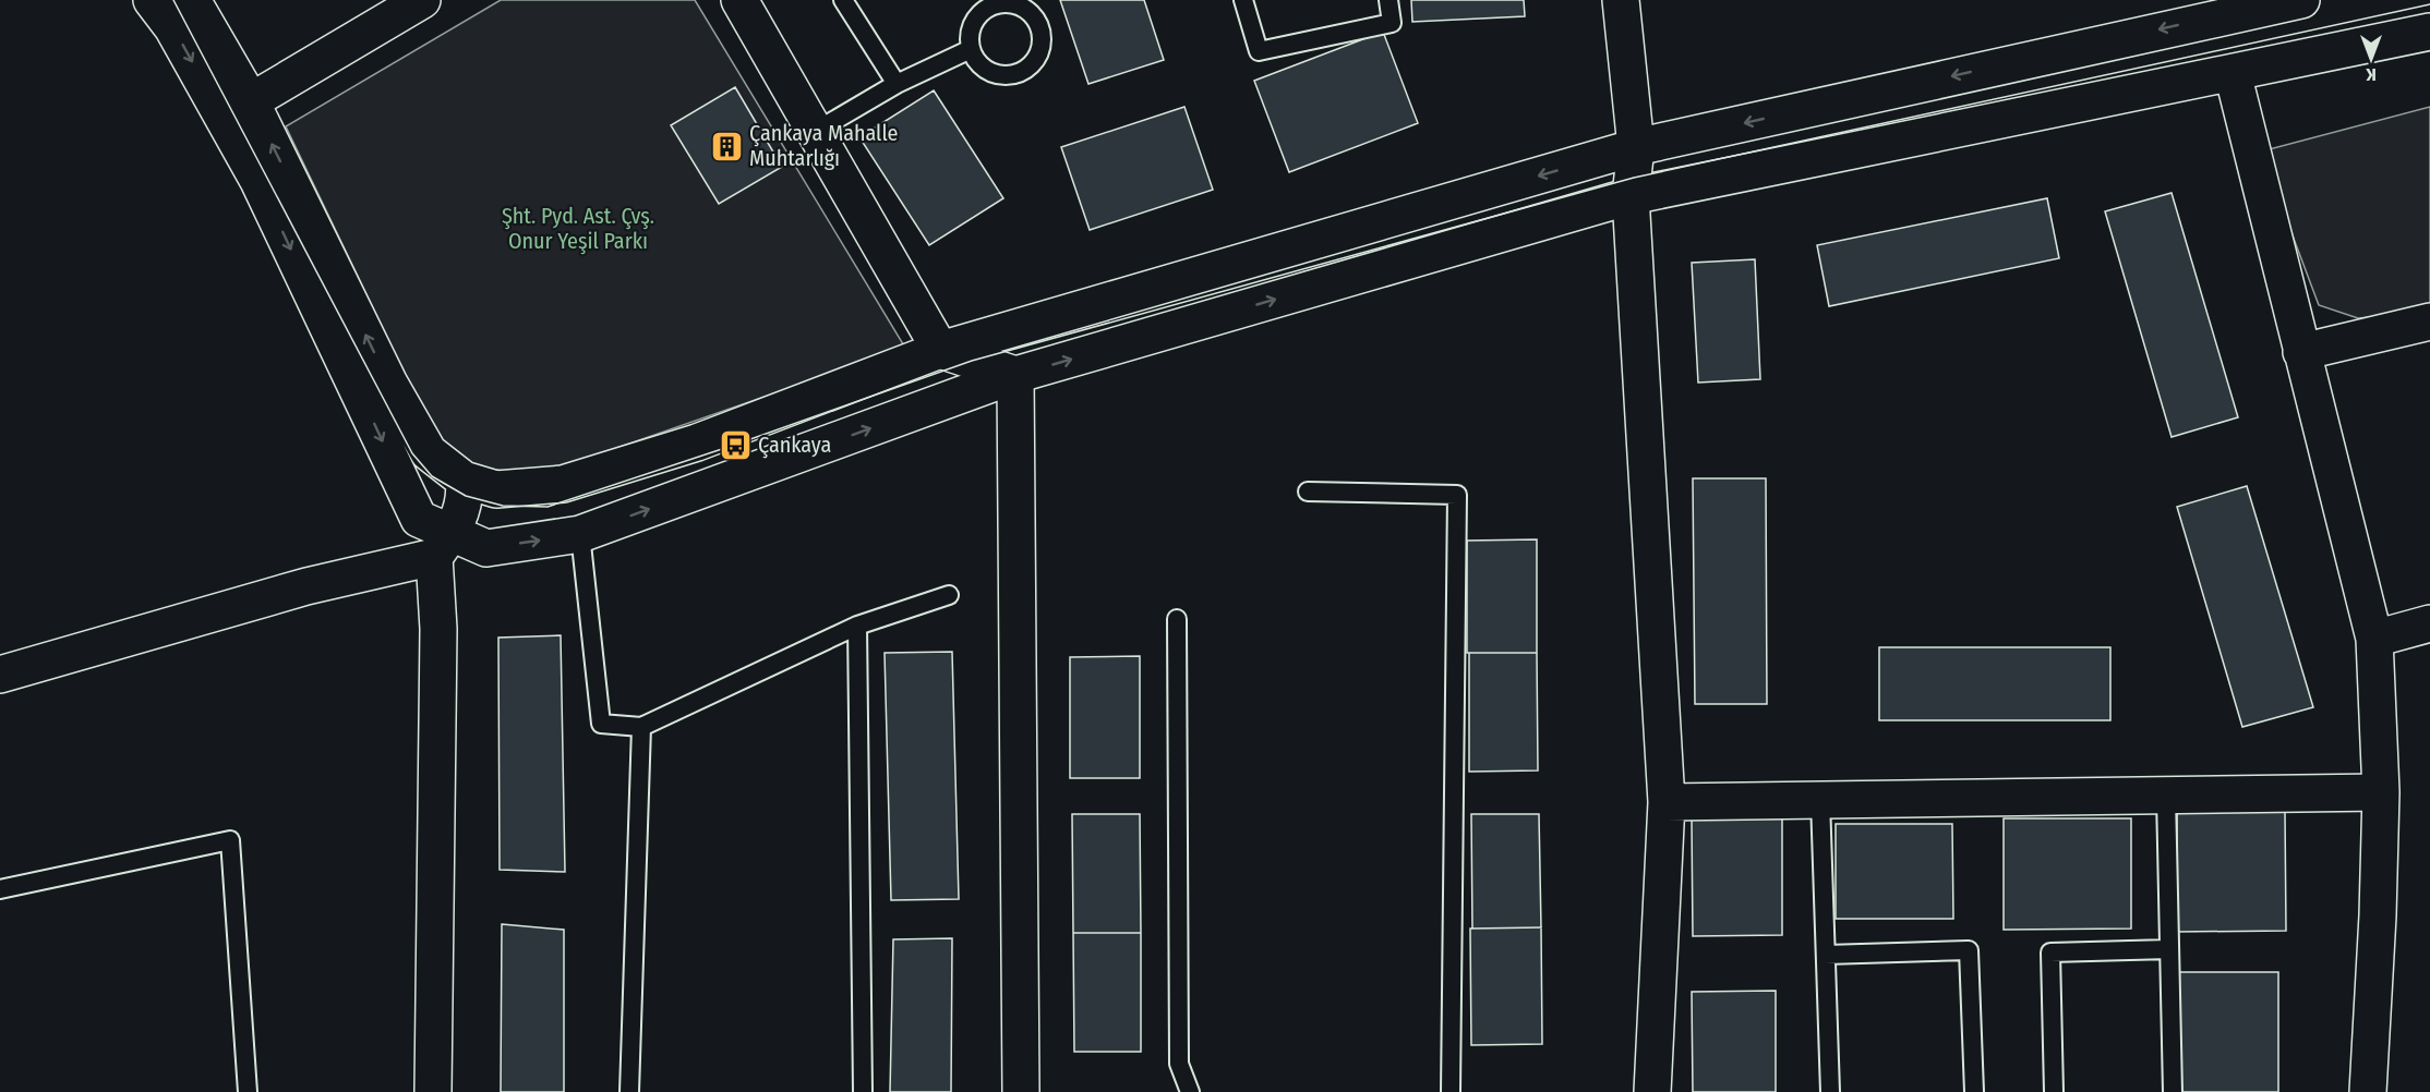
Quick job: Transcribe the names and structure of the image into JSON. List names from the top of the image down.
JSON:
{
  "parks": ["Şht. Pyd. Ast. Çvş. Onur Yeşil Parkı"],
  "places": {
    "building": ["Çankaya Mahalle Muhtarlığı"],
    "bus stop": ["Çankaya"]
  },
  "north": "bottom"
}
